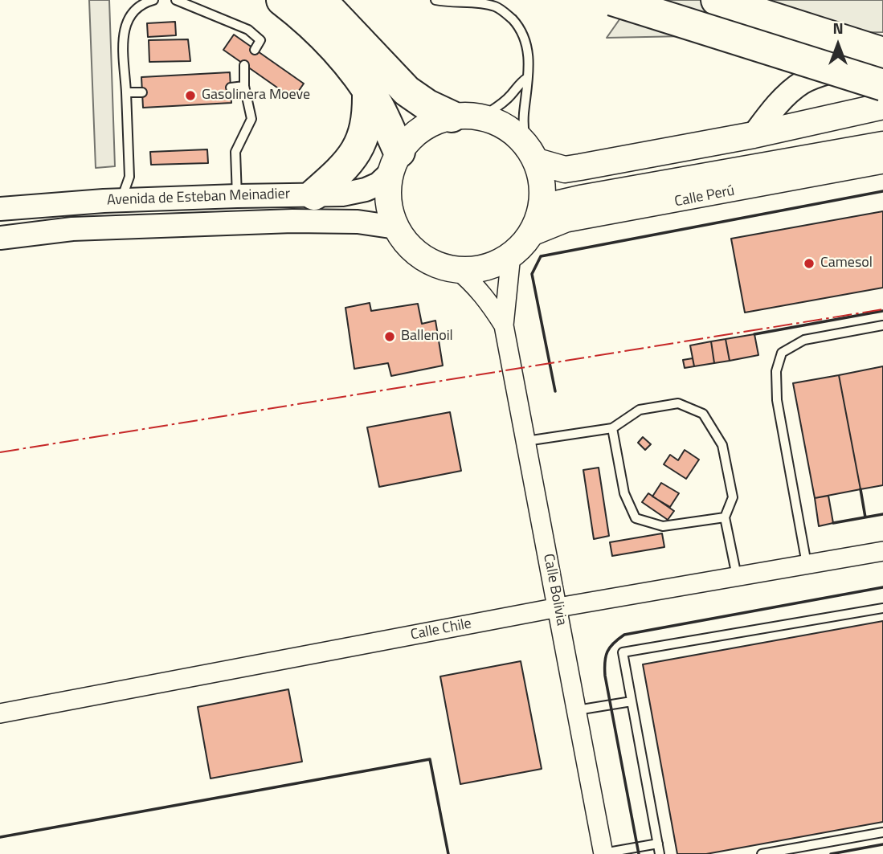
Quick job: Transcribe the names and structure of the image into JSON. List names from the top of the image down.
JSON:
{
  "streets": {
    "main road": ["Calle Perú"],
    "street": ["Avenida de Esteban Meinadier", "Calle Bolivia", "Calle Chile"]
  },
  "crossings": [
    ["Calle Perú", "Avenida de Esteban Meinadier"],
    ["Calle Perú", "Calle Bolivia"],
    ["Avenida de Esteban Meinadier", "Calle Bolivia"],
    ["Calle Bolivia", "Calle Chile"]
  ],
  "places": ["Gasolinera Moeve", "Camesol", "Ballenoil"],
  "north": "top"
}
